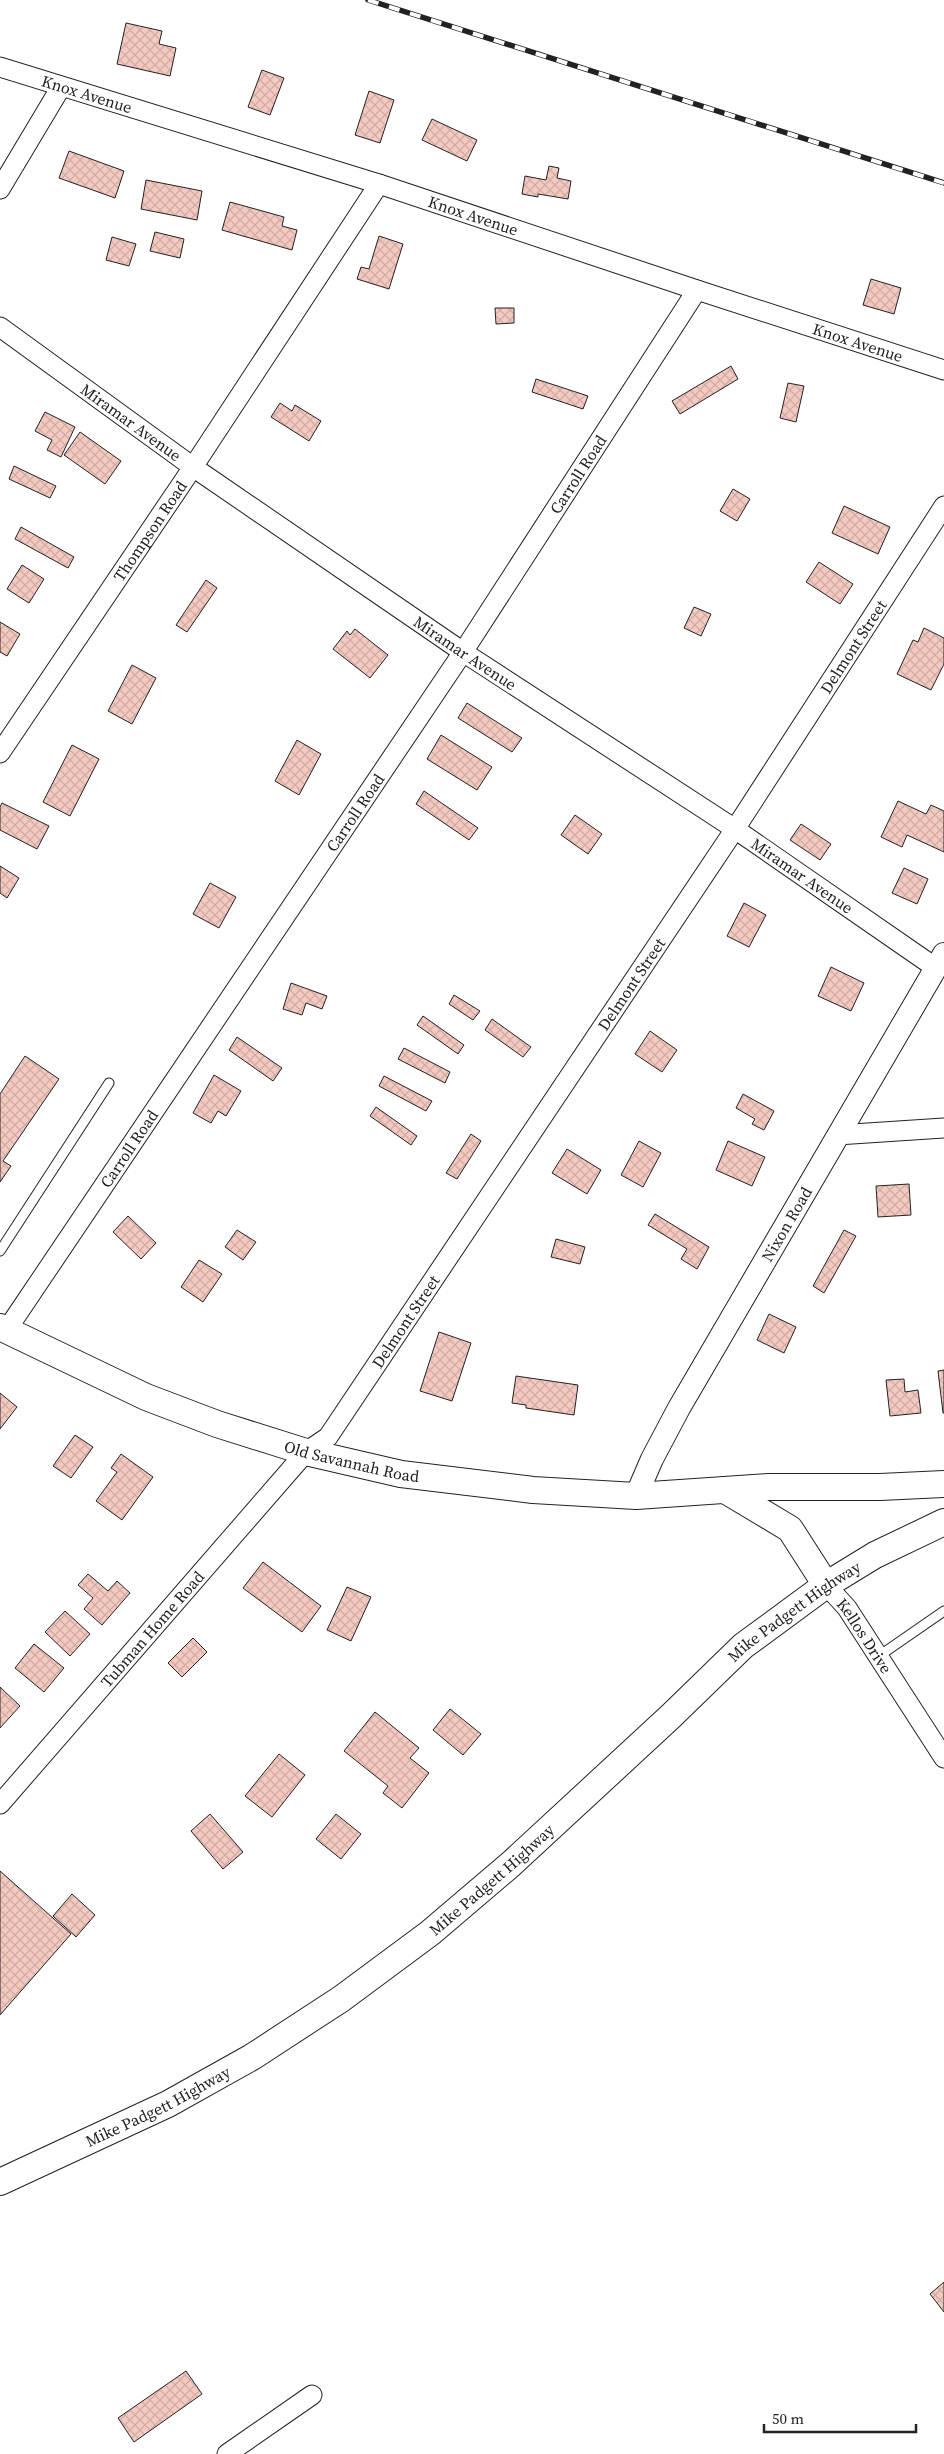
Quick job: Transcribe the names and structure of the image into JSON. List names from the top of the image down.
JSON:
{
  "streets": {
    "main road": ["Old Savannah Road", "Mike Padgett Highway", "Kellos Drive"],
    "street": [
      "Knox Avenue",
      "Miramar Avenue",
      "Carroll Road",
      "Thompson Road",
      "Delmont Street",
      "Nixon Road",
      "Tubman Home Road"
    ]
  },
  "crossings": [
    ["Knox Avenue", "Carroll Road"],
    ["Knox Avenue", "Thompson Road"],
    ["Miramar Avenue", "Carroll Road"],
    ["Miramar Avenue", "Thompson Road"],
    ["Miramar Avenue", "Delmont Street"],
    ["Miramar Avenue", "Nixon Road"],
    ["Carroll Road", "Old Savannah Road"],
    ["Delmont Street", "Old Savannah Road"],
    ["Delmont Street", "Tubman Home Road"],
    ["Nixon Road", "Old Savannah Road"],
    ["Old Savannah Road", "Tubman Home Road"],
    ["Old Savannah Road", "Kellos Drive"],
    ["Mike Padgett Highway", "Kellos Drive"]
  ],
  "scale_bar": "50 m"
}
